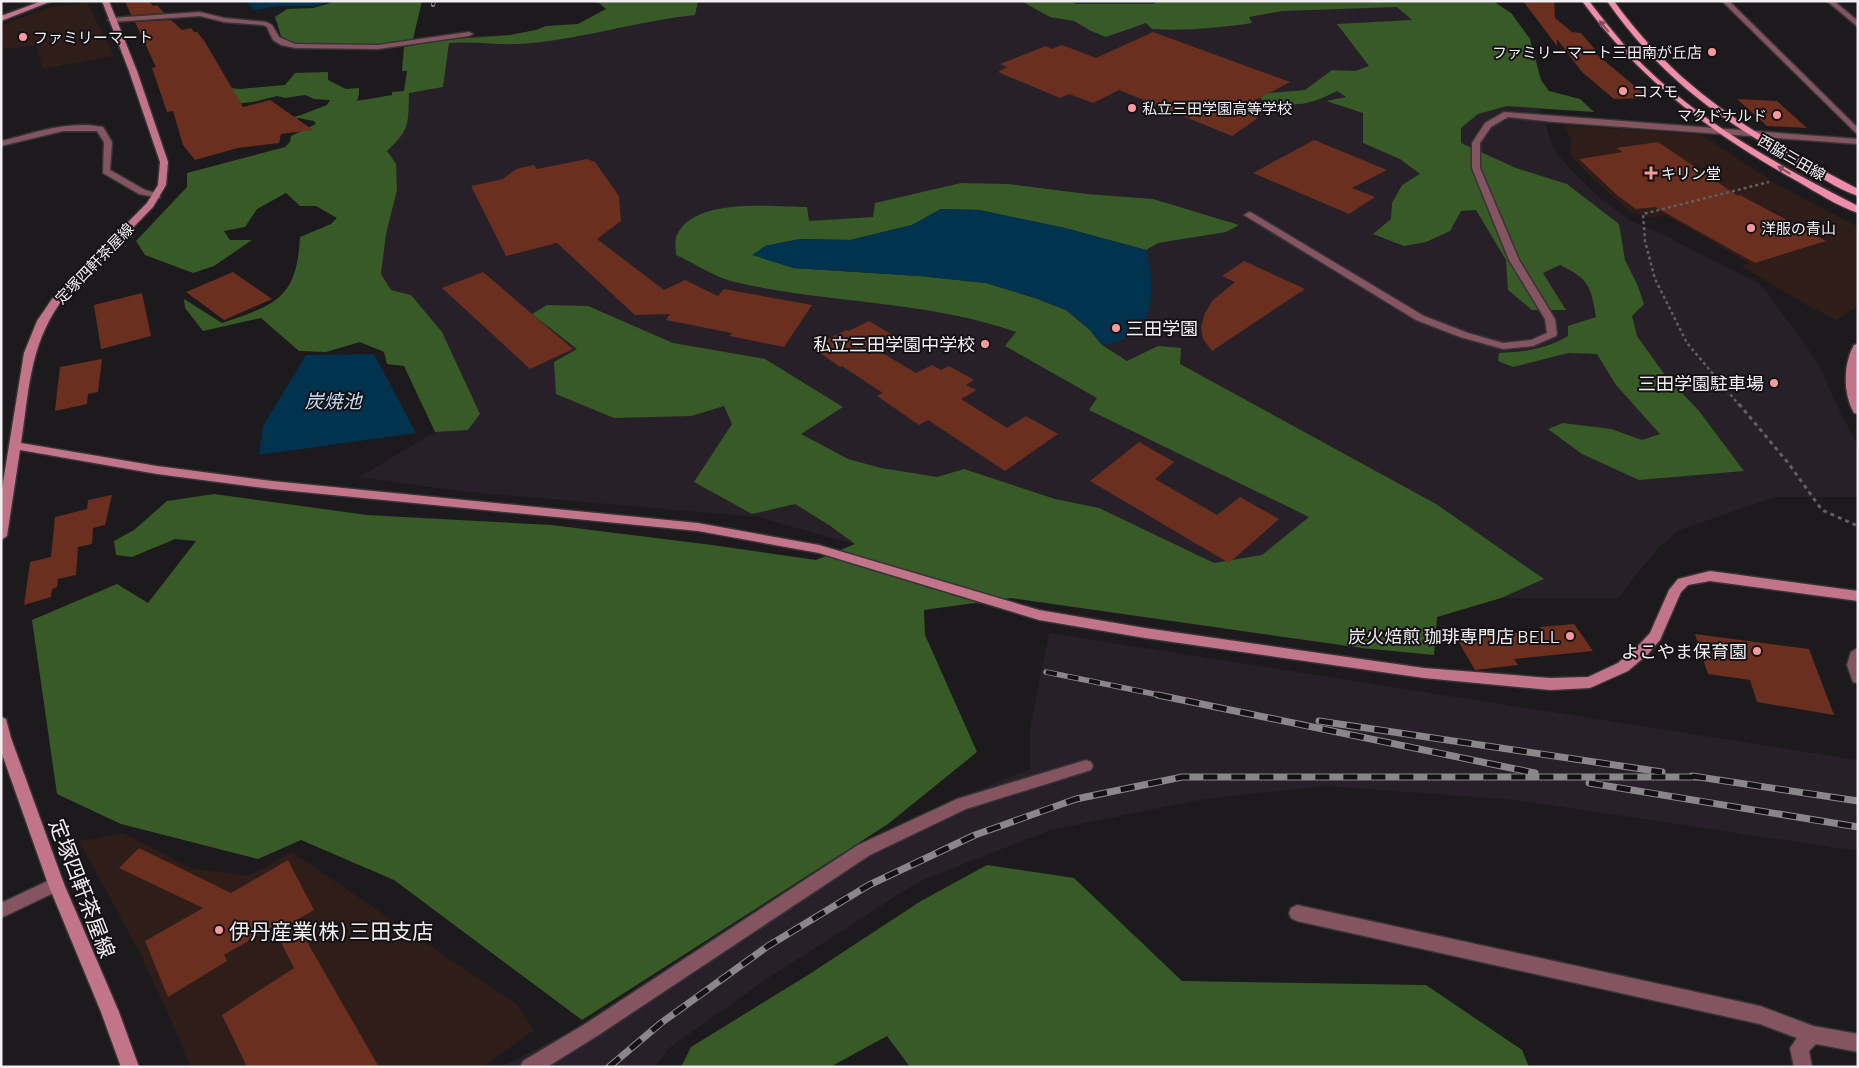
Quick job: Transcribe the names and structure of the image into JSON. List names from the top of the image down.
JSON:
{
  "streets": {
    "main road": ["西脇三田線"],
    "street": ["定塚四軒茶屋線"]
  },
  "water": ["炭焼池"],
  "places": {
    "other": [
      "ファミリーマート",
      "ファミリーマート三田南が丘店",
      "コスモ",
      "私立三田学園高等学校",
      "マクドナルド",
      "洋服の青山",
      "三田学園",
      "私立三田学園中学校",
      "三田学園駐車場",
      "炭火焙煎 珈琲専門店 BELL",
      "よこやま保育園",
      "伊丹産業(株) 三田支店"
    ],
    "health": ["キリン堂"]
  }
}
